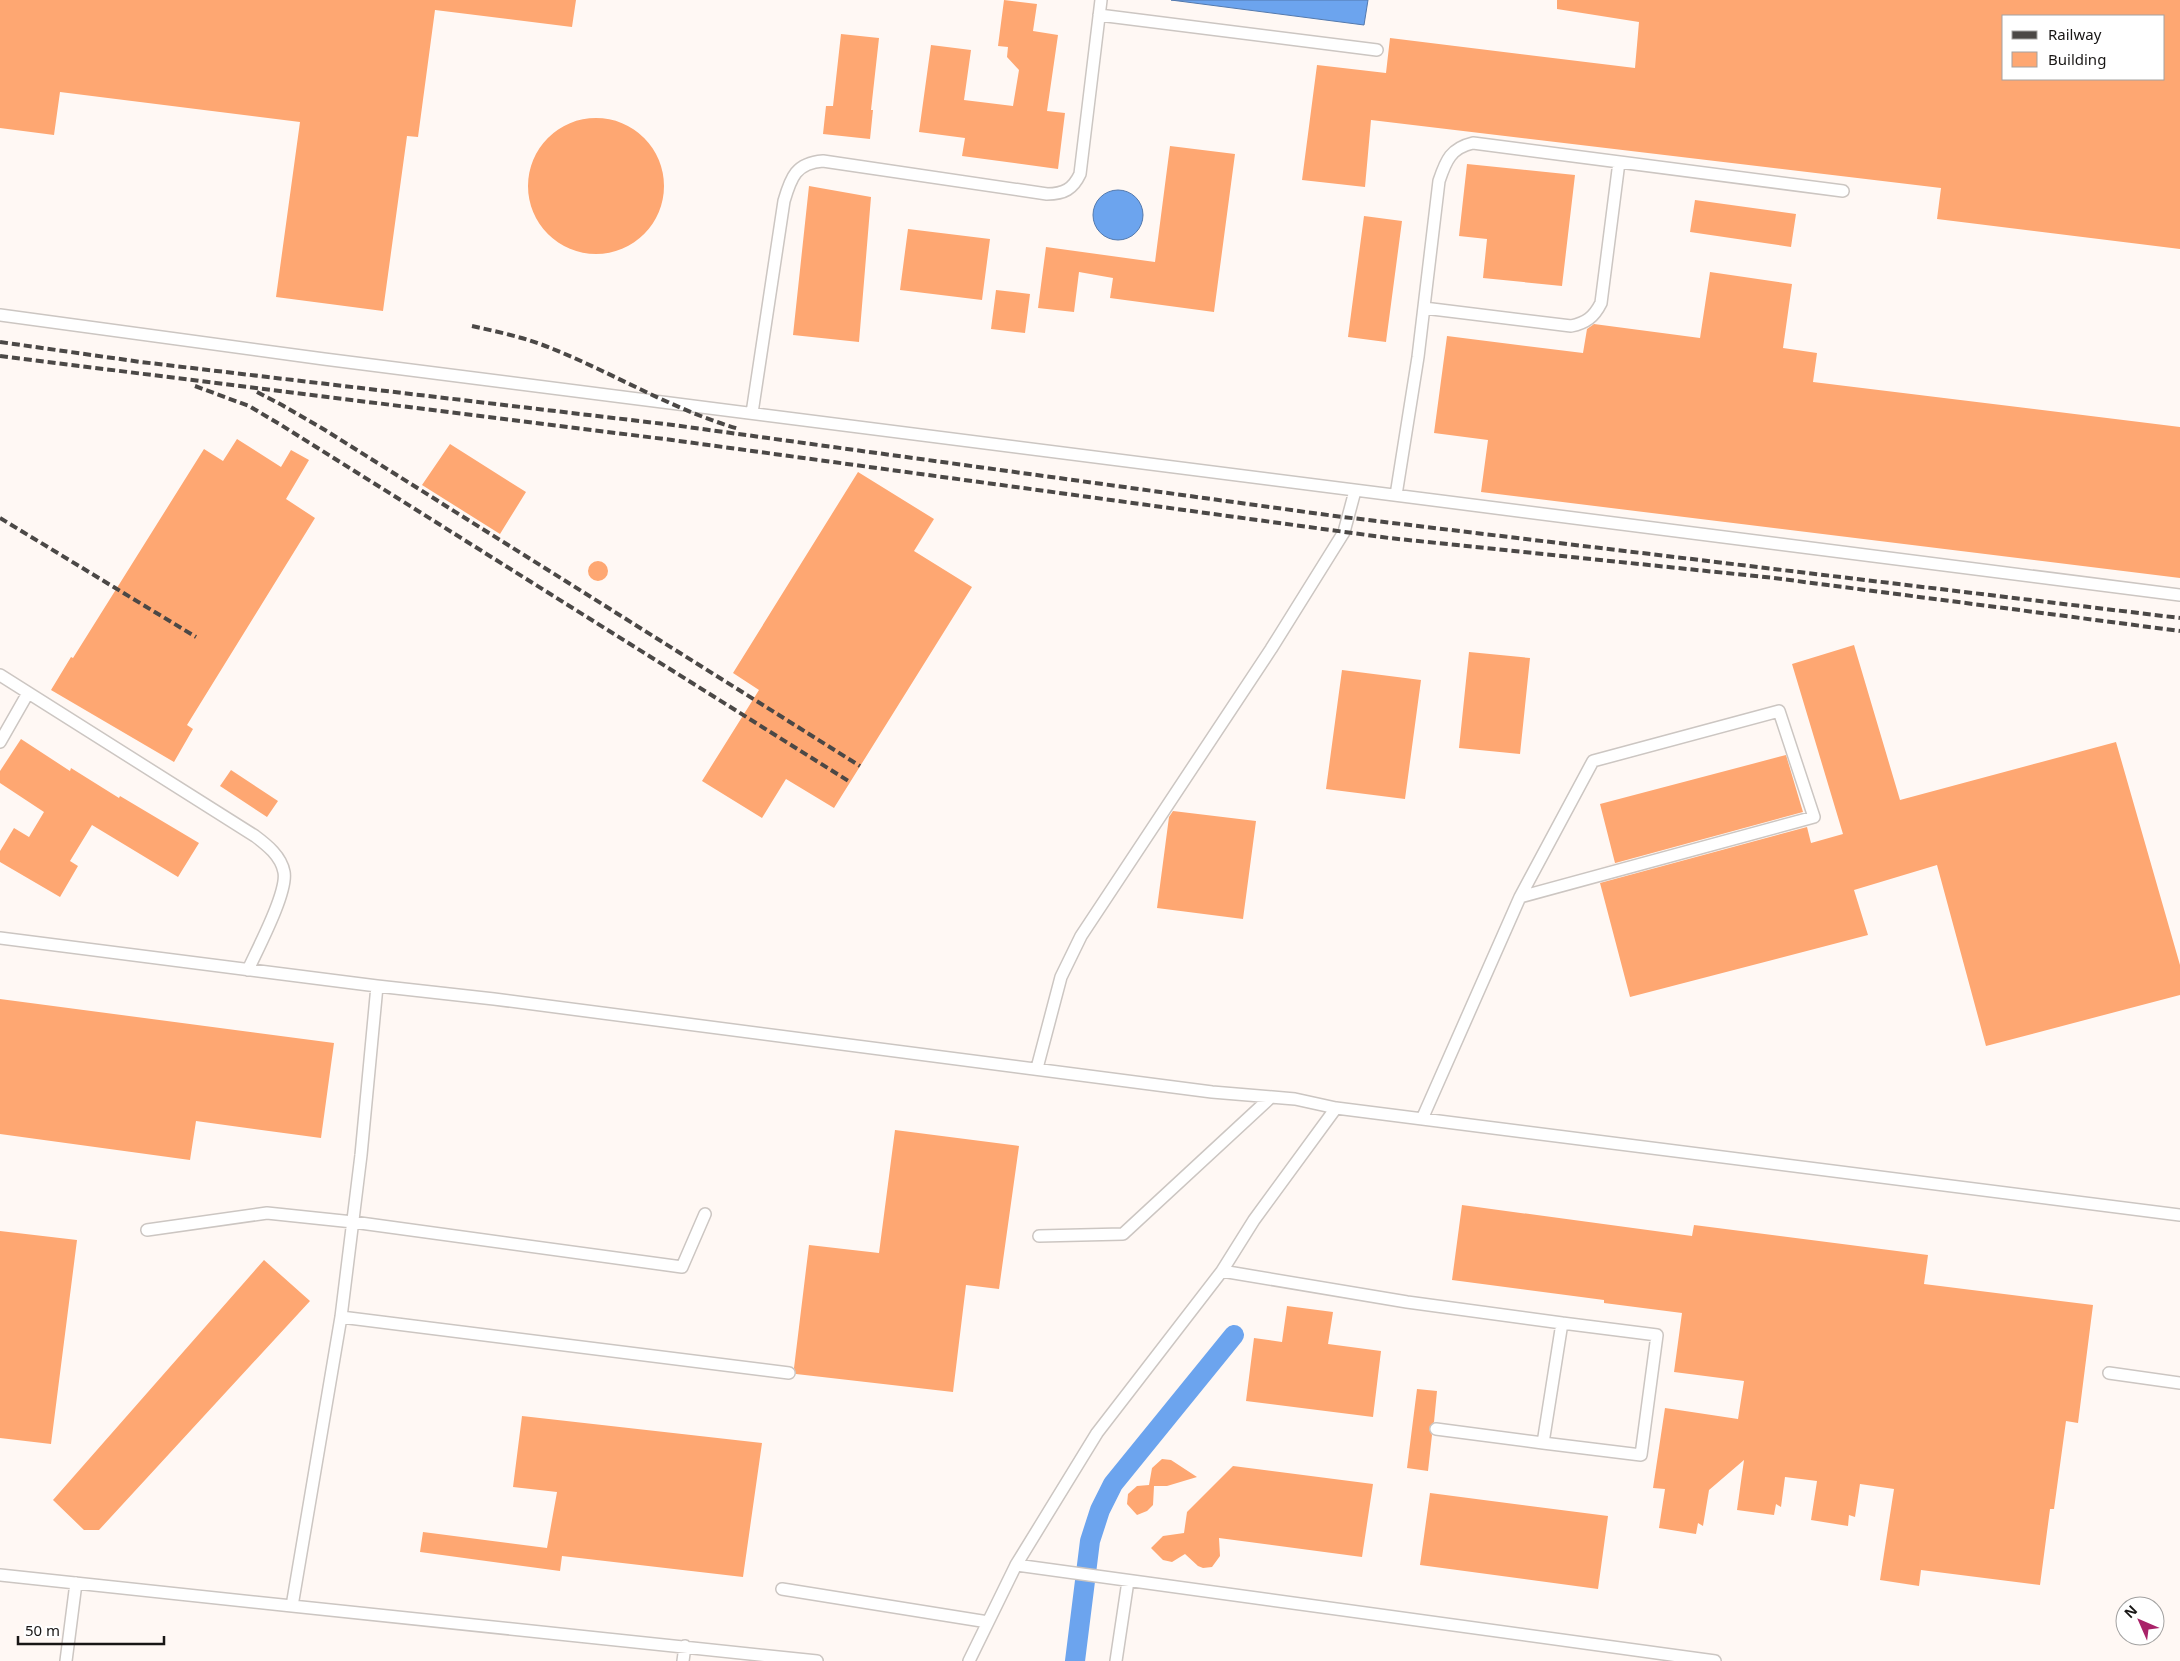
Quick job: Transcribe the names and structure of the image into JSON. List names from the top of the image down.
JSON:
{
  "legend": ["Railway", "Building"],
  "scale_bar": "50 m",
  "north": "top left"
}
